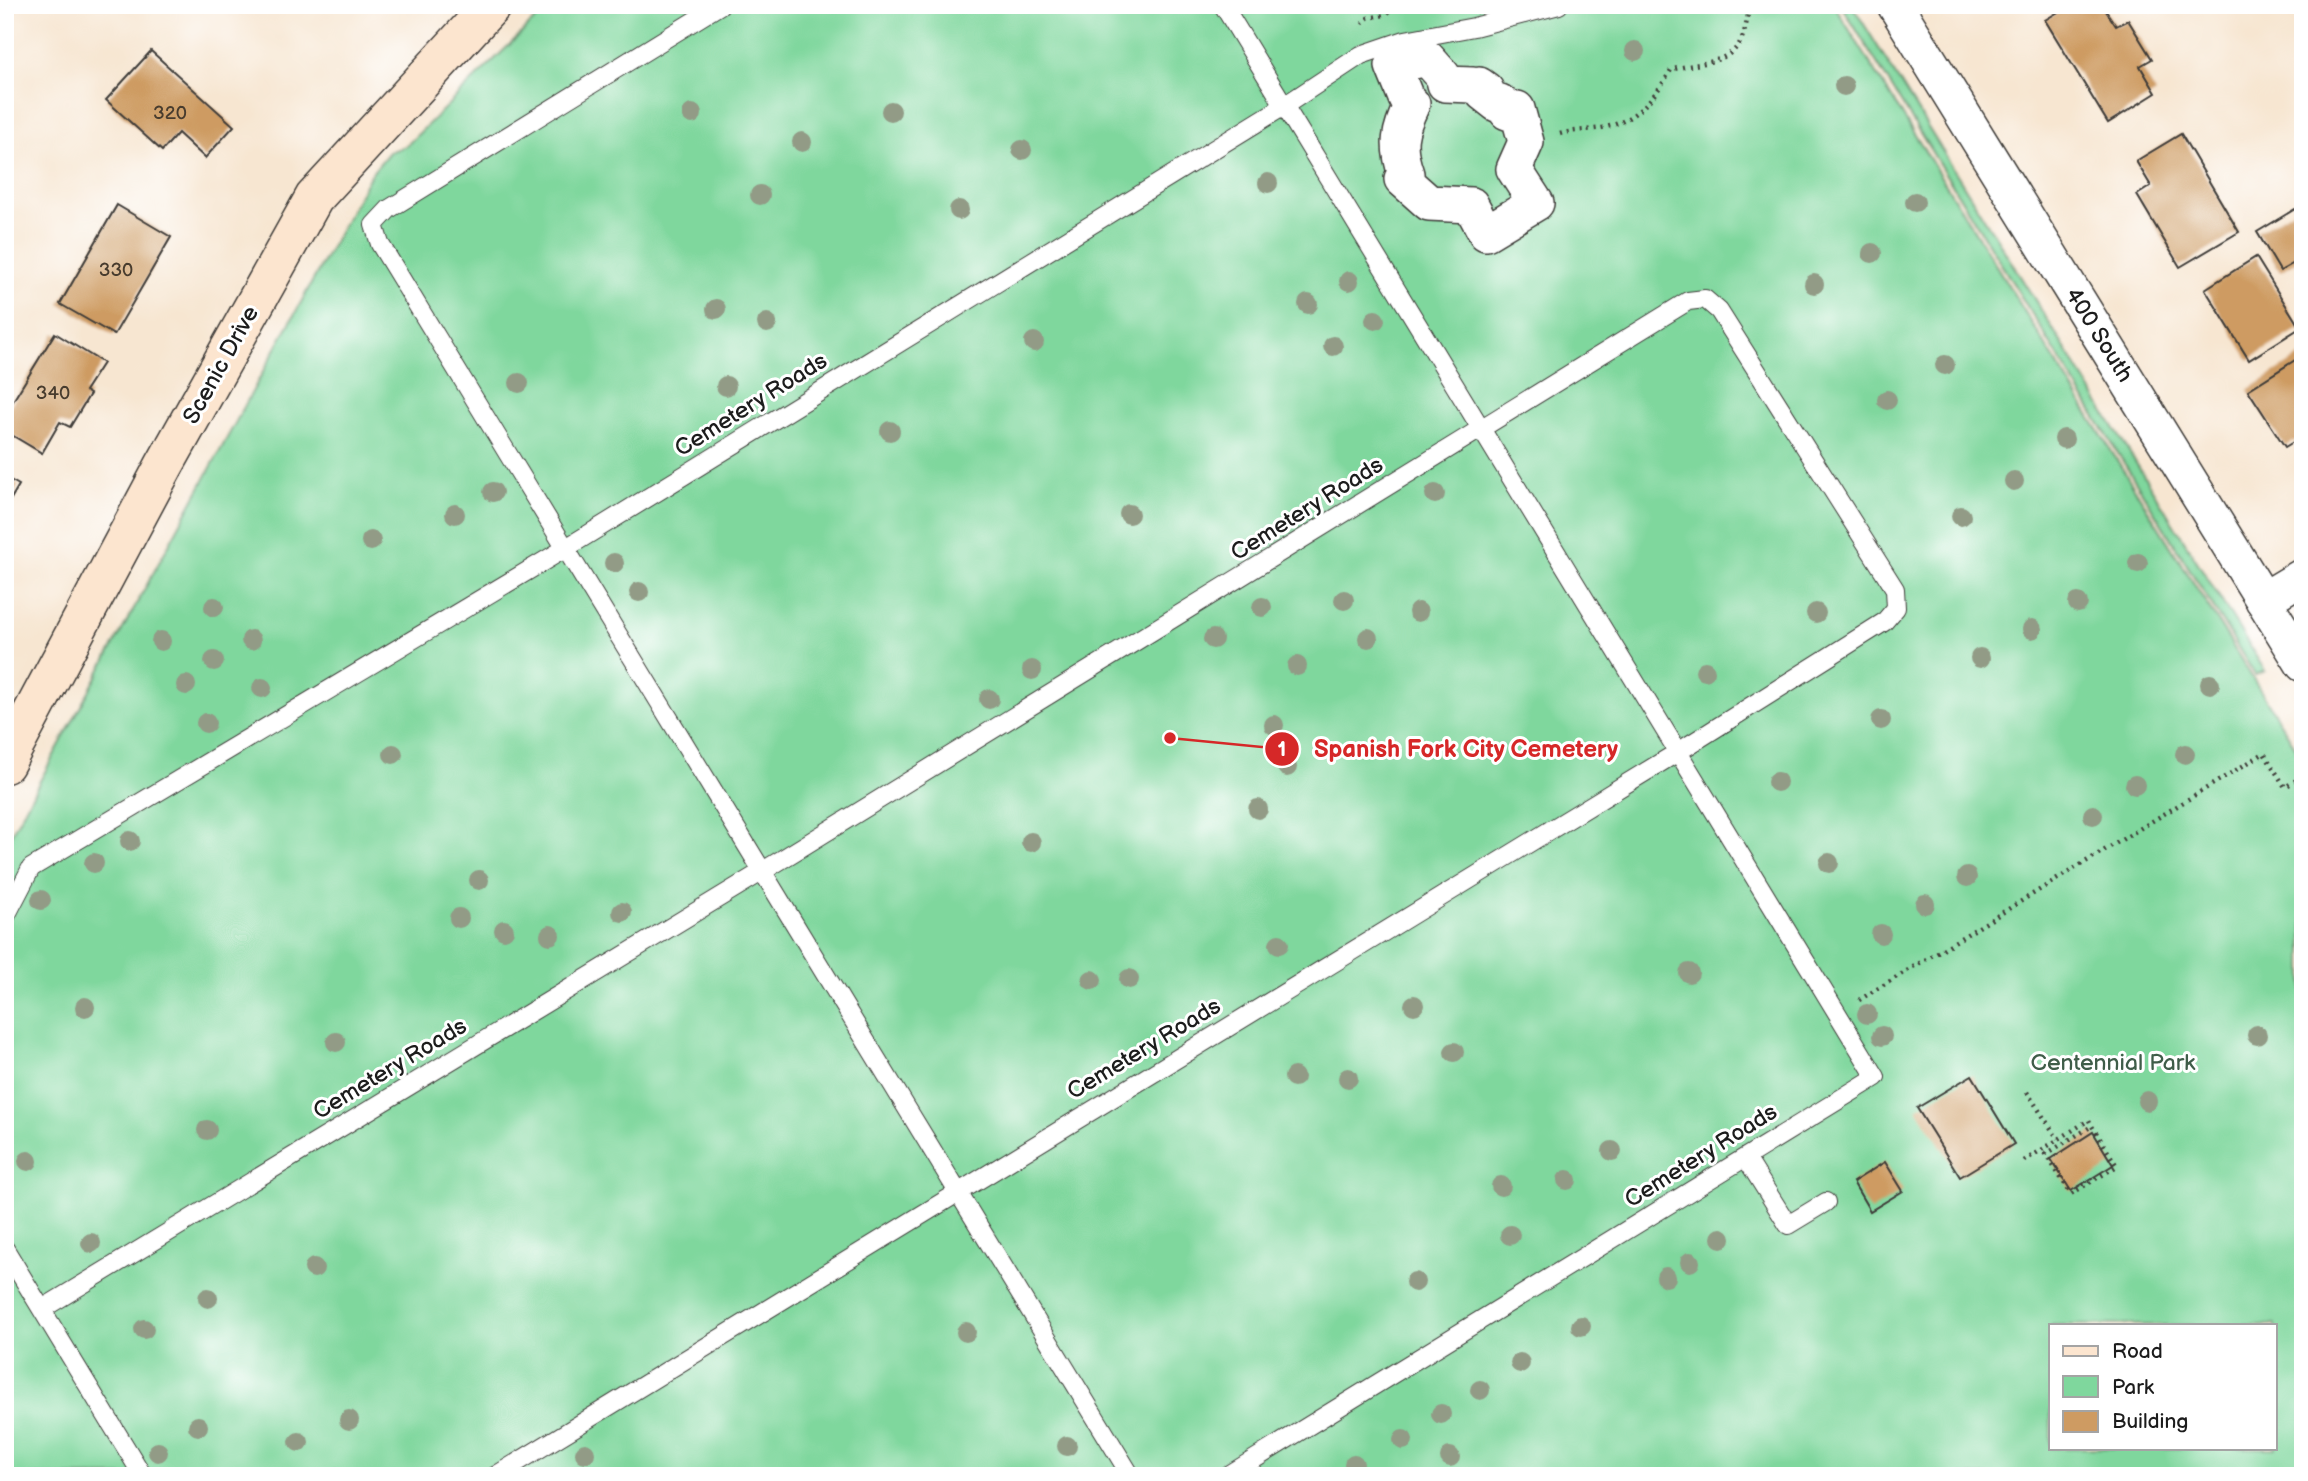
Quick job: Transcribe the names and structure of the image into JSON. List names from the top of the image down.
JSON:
{
  "streets": {
    "street": ["400 South", "Scenic Drive"],
    "lane": ["Cemetery Roads"]
  },
  "parks": ["Centennial Park"],
  "places": ["Spanish Fork City Cemetery"],
  "house_numbers": ["320", "330", "340"],
  "legend": ["Road", "Park", "Building"]
}
